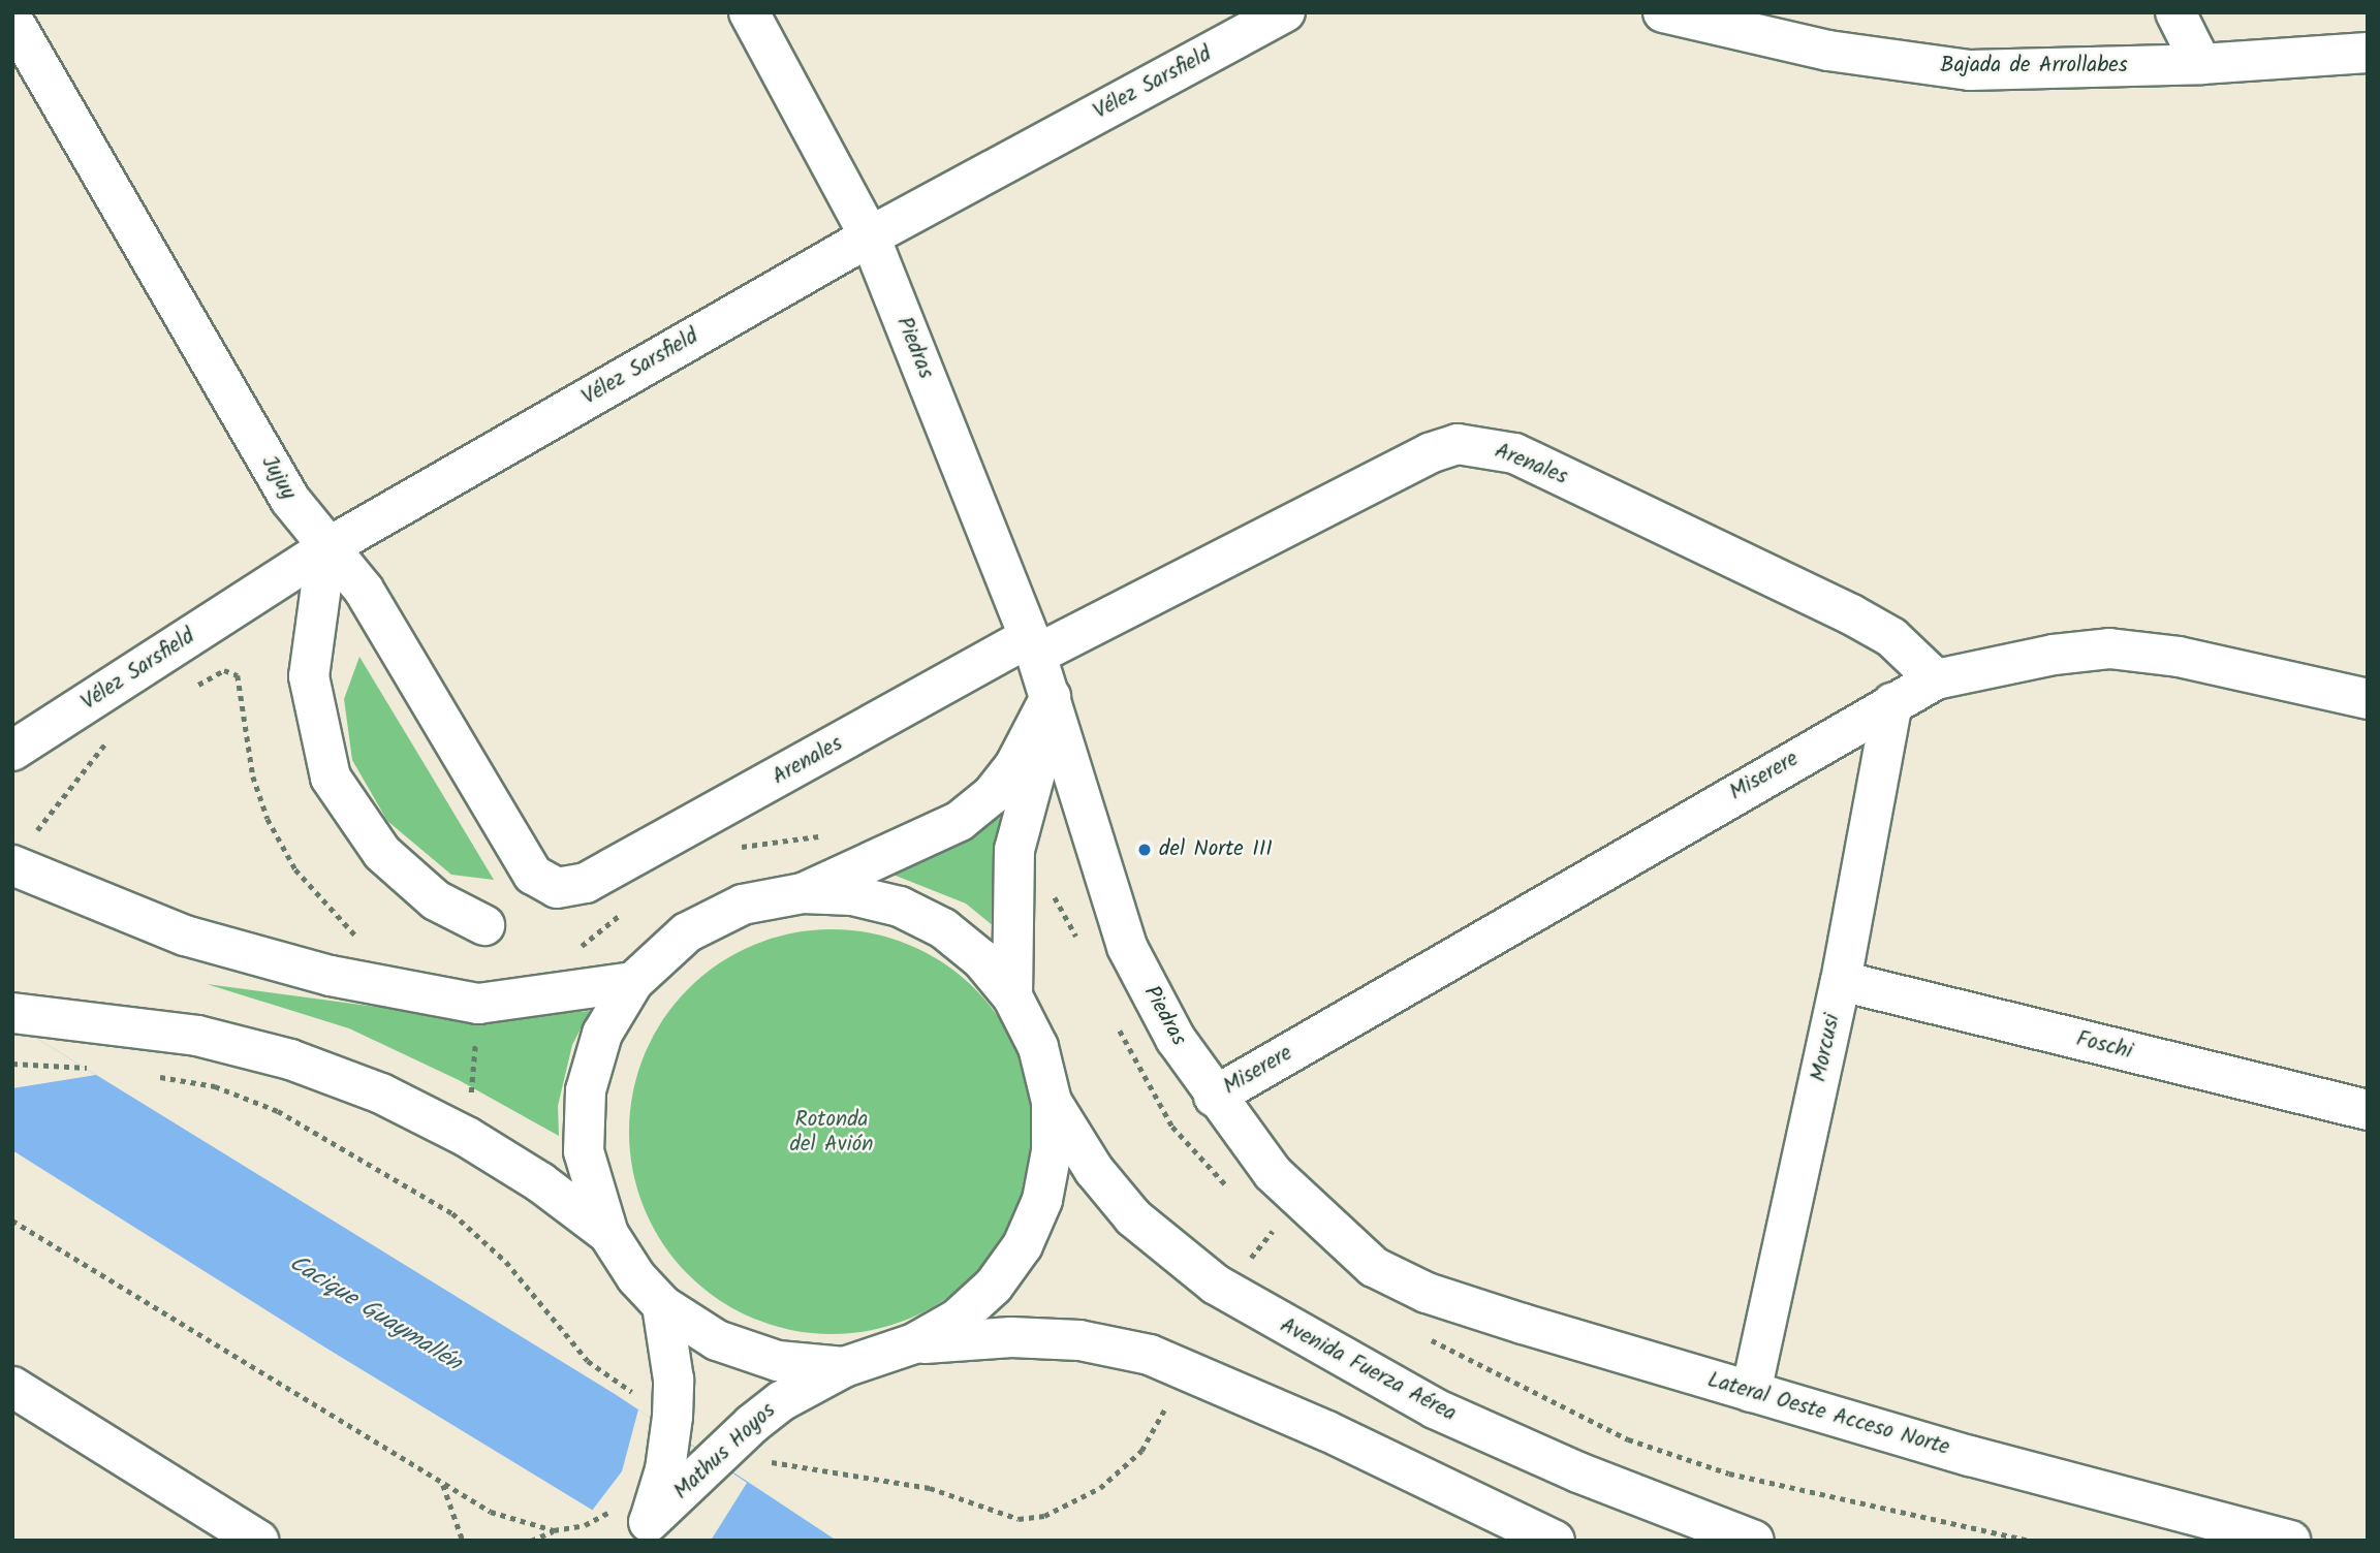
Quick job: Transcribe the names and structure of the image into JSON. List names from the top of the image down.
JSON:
{
  "streets": {
    "main road": [
      "Bajada de Arrollabes",
      "Vélez Sarsfield",
      "Piedras",
      "Arenales",
      "Jujuy",
      "Miserere",
      "Foschi",
      "Morcusi",
      "Avenida Fuerza Aérea",
      "Lateral Oeste Acceso Norte",
      "Mathus Hoyos"
    ]
  },
  "crossings": [
    ["Vélez Sarsfield", "Piedras"],
    ["Vélez Sarsfield", "Jujuy"],
    ["Piedras", "Arenales"],
    ["Piedras", "Miserere"],
    ["Piedras", "Lateral Oeste Acceso Norte"],
    ["Arenales", "Jujuy"],
    ["Arenales", "Miserere"],
    ["Miserere", "Morcusi"],
    ["Foschi", "Morcusi"],
    ["Morcusi", "Lateral Oeste Acceso Norte"]
  ],
  "water": ["Cacique Guaymallén"],
  "parks": ["Rotonda del Avión"],
  "places": ["del Norte III"]
}
